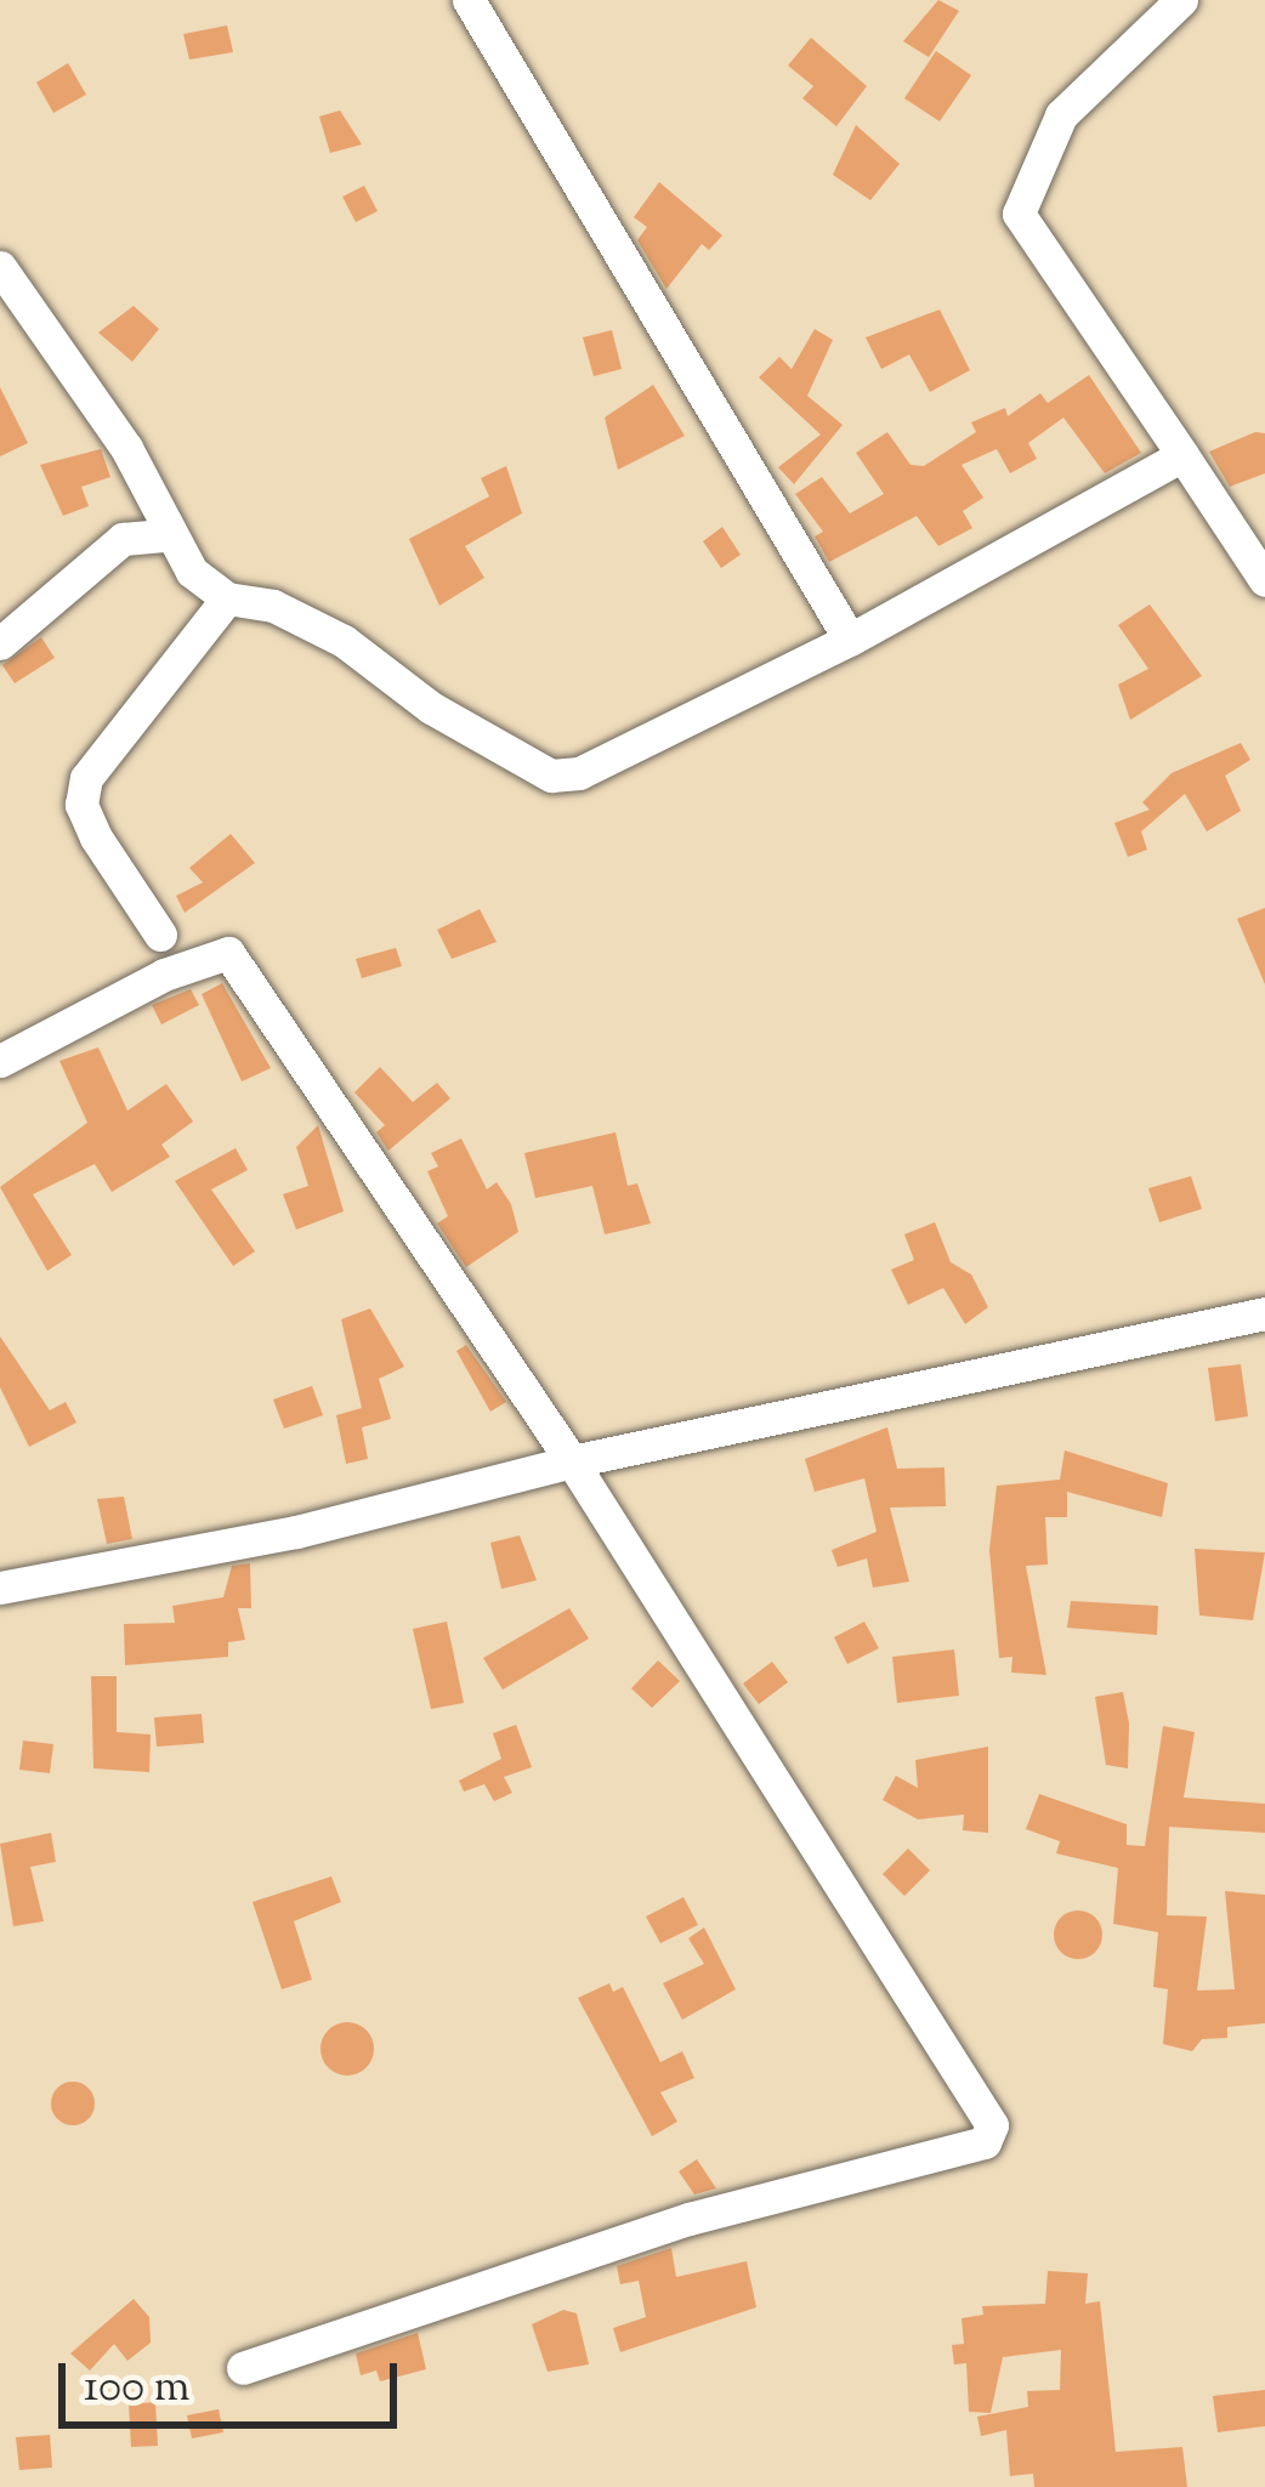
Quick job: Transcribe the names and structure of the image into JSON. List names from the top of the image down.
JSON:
{
  "scale_bar": "100 m"
}
